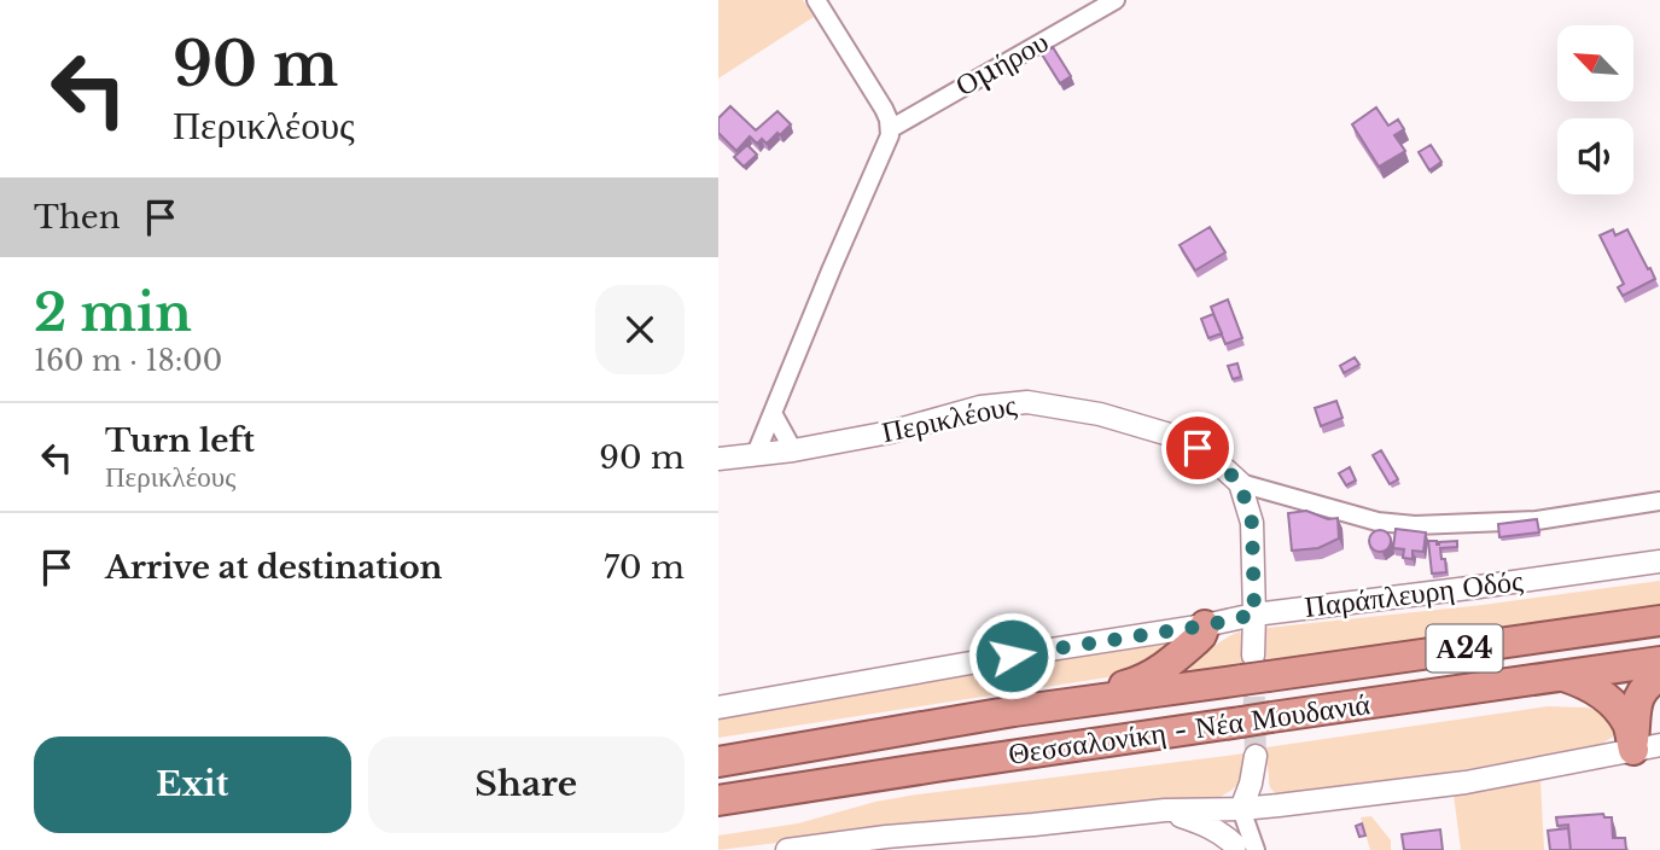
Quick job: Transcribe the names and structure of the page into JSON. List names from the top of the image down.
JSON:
{
  "streets": {
    "highway": ["Α24", "Θεσσαλονίκη - Νέα Μουδανιά"],
    "street": ["Ομήρου", "Περικλέους", "Παράπλευρη Οδός"]
  },
  "north": "top left",
  "page": {
    "turn": ["90 m", "Περικλέους"],
    "then": "Then",
    "heading": ["2 min", "160 m · 18:00"],
    "list": [
      {
        "name": "Turn left",
        "note": "Περικλέους",
        "value": "90 m"
      },
      {
        "name": "Arrive at destination",
        "value": "70 m"
      }
    ],
    "buttons": ["Exit", "Share"]
  }
}
